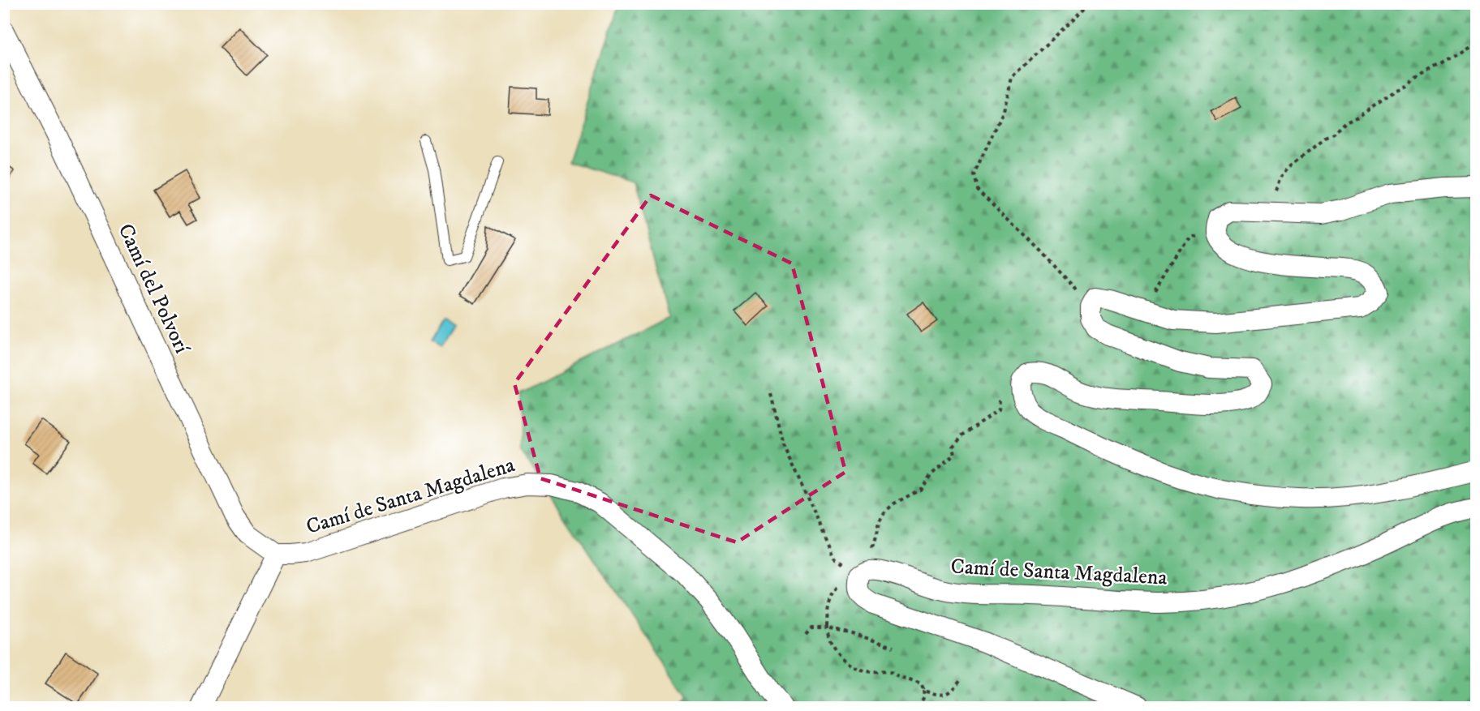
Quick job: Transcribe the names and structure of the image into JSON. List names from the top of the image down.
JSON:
{
  "streets": {
    "street": ["Camí del Polvorí", "Camí de Santa Magdalena"]
  },
  "crossings": [
    ["Camí del Polvorí", "Camí de Santa Magdalena"]
  ]
}
